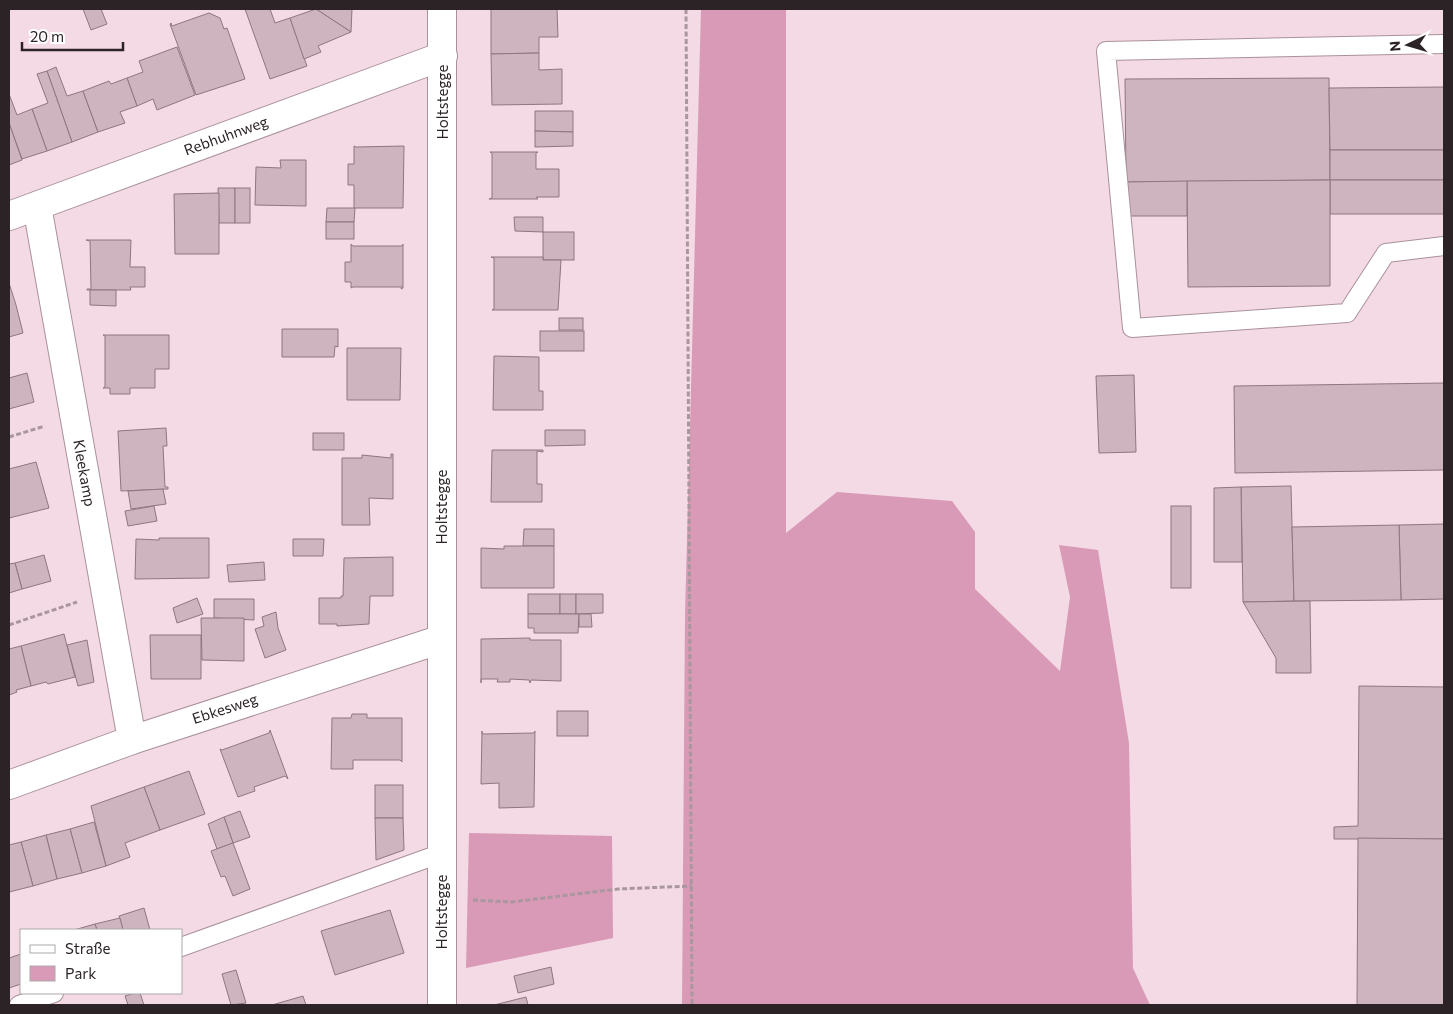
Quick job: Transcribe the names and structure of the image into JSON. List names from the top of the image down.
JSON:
{
  "streets": {
    "street": [
      "Holtstegge",
      "Rebhuhnweg",
      "Kleekamp",
      "Ebkesweg"
    ]
  },
  "crossings": [
    ["Holtstegge", "Rebhuhnweg"],
    ["Holtstegge", "Ebkesweg"],
    ["Rebhuhnweg", "Kleekamp"],
    ["Kleekamp", "Ebkesweg"]
  ],
  "legend": ["Straße", "Park"],
  "scale_bar": "20 m",
  "north": "left"
}
